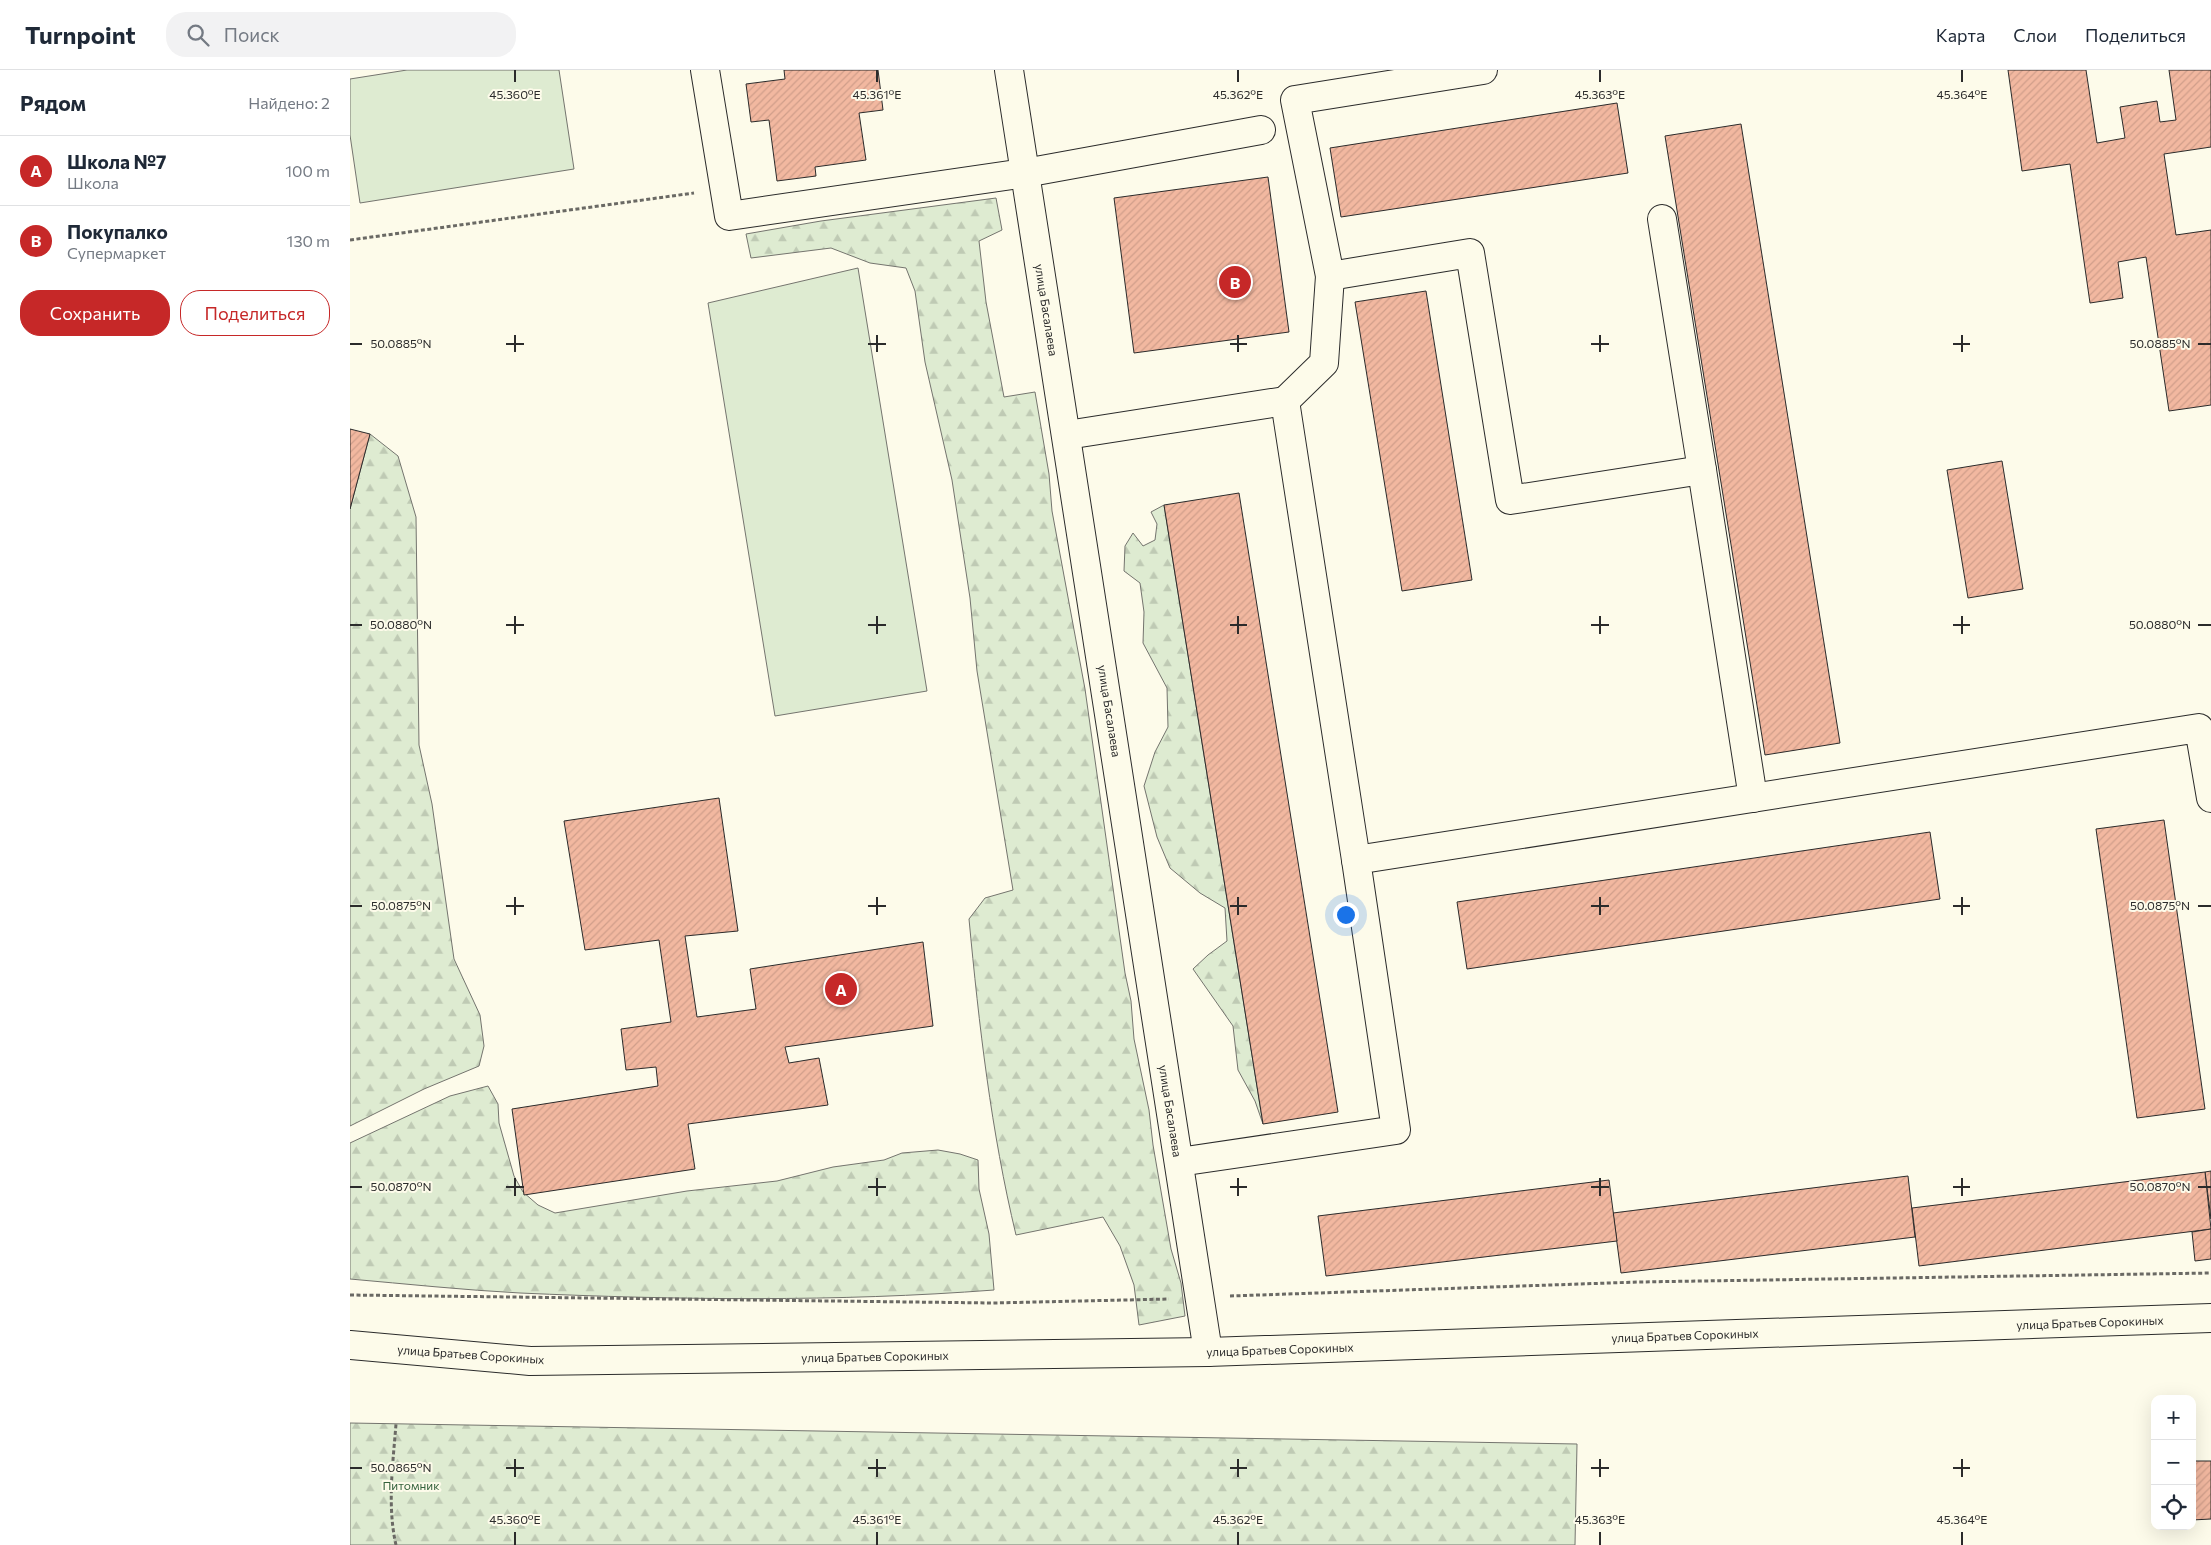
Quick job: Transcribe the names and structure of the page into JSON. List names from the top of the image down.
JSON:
{
  "streets": {
    "street": ["улица Басалаева", "улица Братьев Сорокиных"]
  },
  "crossings": [
    ["улица Басалаева", "улица Братьев Сорокиных"]
  ],
  "parks": ["Питомник"],
  "page": {
    "header": "Turnpoint",
    "search": "Поиск",
    "nav": ["Карта", "Слои", "Поделиться"],
    "heading": ["Рядом", "Найдено: 2"],
    "list": [
      {
        "mark": "A",
        "name": "Школа №7",
        "note": "Школа",
        "value": "100 m"
      },
      {
        "mark": "B",
        "name": "Покупалко",
        "note": "Супермаркет",
        "value": "130 m"
      }
    ],
    "pins": ["B", "A"],
    "buttons": ["Сохранить", "Поделиться"],
    "map_buttons": ["+", "−"]
  },
  "coordinates": [
    "45.360°E",
    "45.361°E",
    "45.362°E",
    "45.363°E",
    "45.364°E",
    "50.0885°N",
    "50.0880°N",
    "50.0875°N",
    "50.0870°N",
    "50.0865°N"
  ]
}
